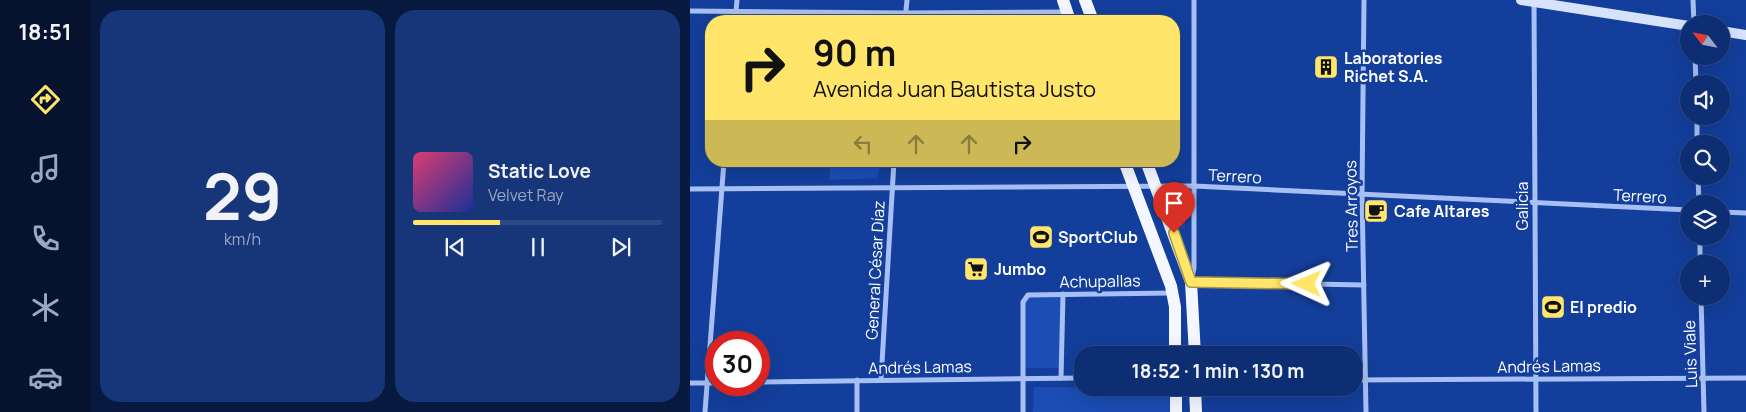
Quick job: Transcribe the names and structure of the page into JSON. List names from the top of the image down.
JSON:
{
  "streets": {
    "street": [
      "Terrero",
      "Tres Arroyos",
      "Galicia",
      "General César Díaz",
      "Achupallas",
      "Luis Viale",
      "Andrés Lamas"
    ]
  },
  "crossings": [
    ["Terrero", "Tres Arroyos"],
    ["Terrero", "Galicia"],
    ["Terrero", "General César Díaz"],
    ["Tres Arroyos", "Andrés Lamas"],
    ["Galicia", "Andrés Lamas"],
    ["General César Díaz", "Andrés Lamas"],
    ["Achupallas", "Andrés Lamas"],
    ["Luis Viale", "Andrés Lamas"]
  ],
  "places": {
    "building": ["Laboratories Richet S.A."],
    "cafe": ["Cafe Altares"],
    "sports": ["SportClub", "El predio"],
    "supermarket": ["Jumbo"]
  },
  "north": "top left",
  "page": {
    "tabs": "18:51",
    "tile": ["29", "km/h"],
    "map_buttons": "+",
    "turn": ["90 m", "Avenida Juan Bautista Justo"],
    "song": ["Static Love", "Velvet Ray"],
    "limit": "30",
    "trip": "18:52 · 1 min · 130 m"
  }
}
